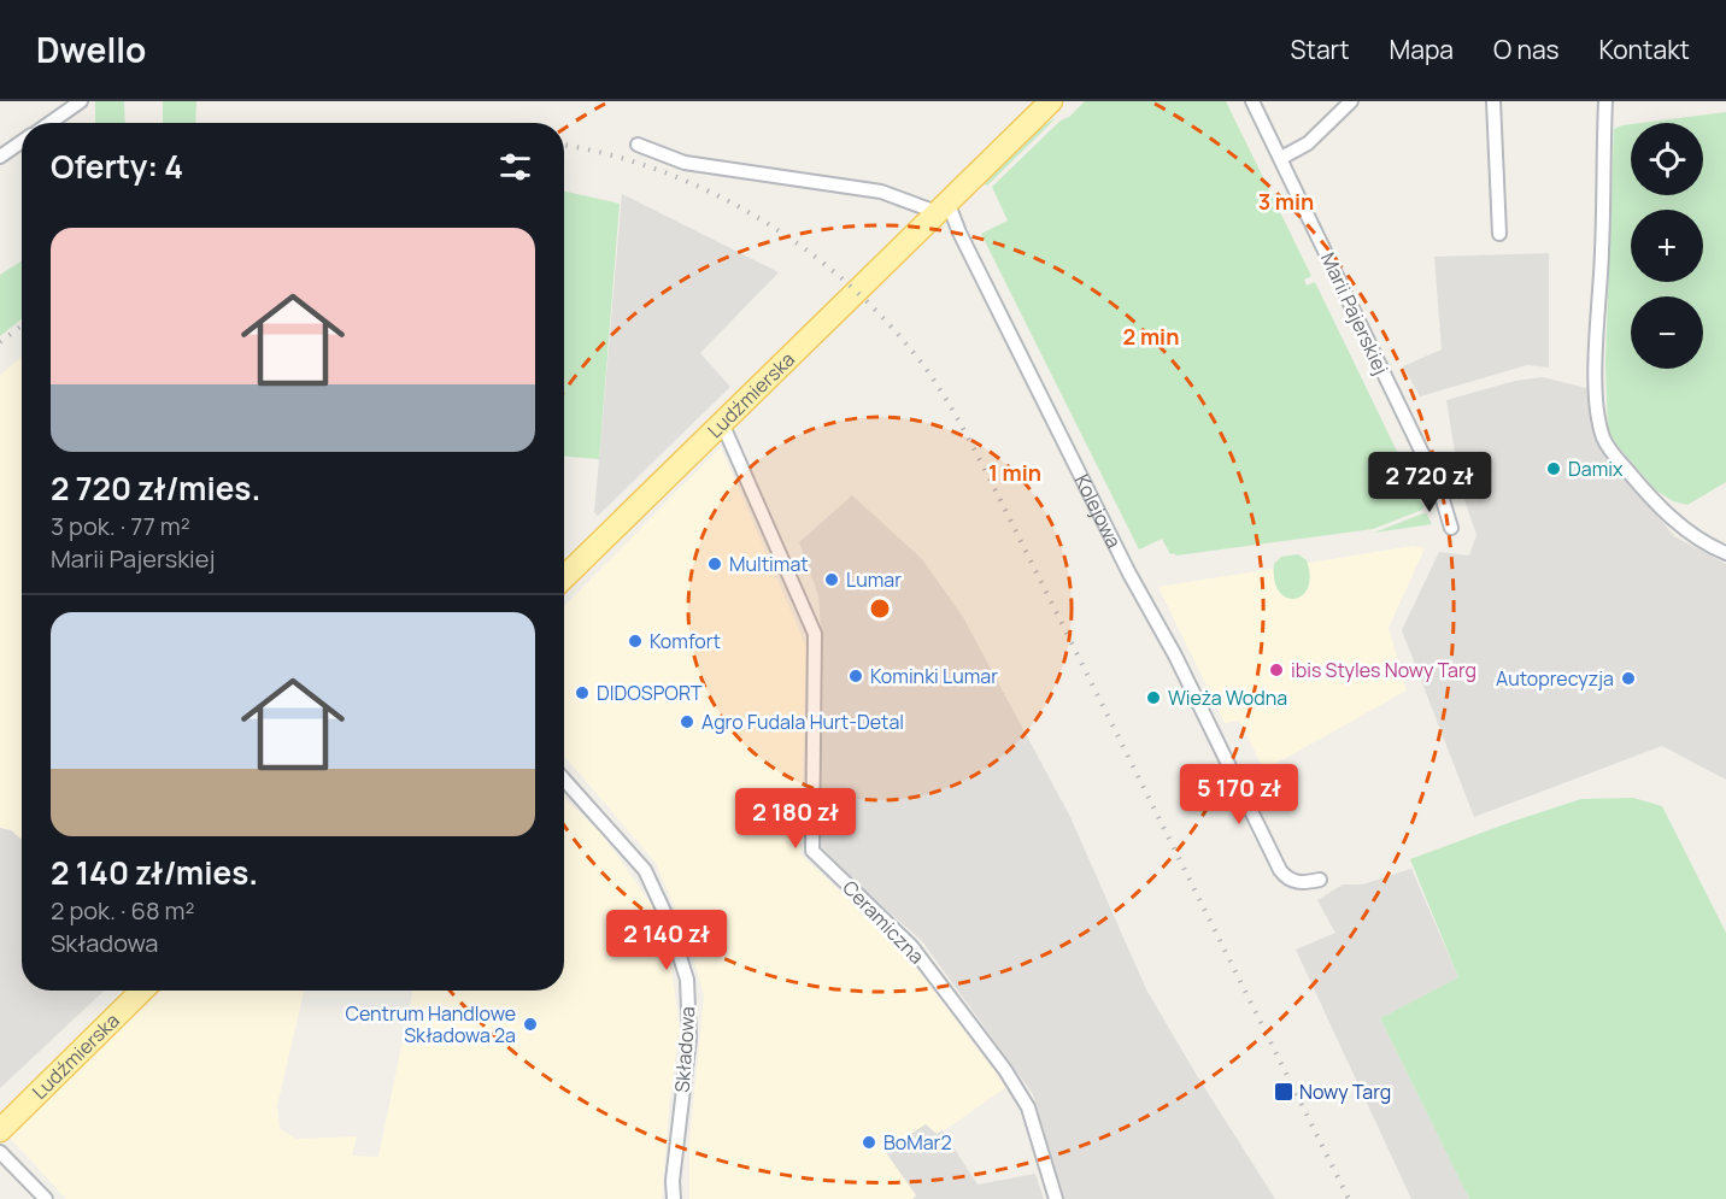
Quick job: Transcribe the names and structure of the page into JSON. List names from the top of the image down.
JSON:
{
  "streets": {
    "main road": ["Ludźmierska"],
    "street": [
      "Marii Pajerskiej",
      "Kolejowa",
      "Ceramiczna",
      "Składowa"
    ]
  },
  "crossings": [
    ["Ludźmierska", "Kolejowa"],
    ["Ludźmierska", "Ceramiczna"]
  ],
  "places": {
    "other": [
      "Damix",
      "Multimat",
      "Lumar",
      "Komfort",
      "ibis Styles Nowy Targ",
      "Kominki Lumar",
      "Autoprecyzja",
      "DIDOSPORT",
      "Wieża Wodna",
      "Agro Fudala Hurt-Detal",
      "Centrum Handlowe Składowa 2a",
      "BoMar2"
    ],
    "transit": ["Nowy Targ"]
  },
  "page": {
    "header": "Dwello",
    "nav": [
      "Start",
      "Mapa",
      "O nas",
      "Kontakt"
    ],
    "map_buttons": ["+", "−"],
    "heading": "Oferty: 4",
    "list": [
      {
        "name": "2 720 zł/mies.",
        "note": "3 pok. · 77 m² · Marii Pajerskiej"
      },
      {
        "name": "2 140 zł/mies.",
        "note": "2 pok. · 68 m² · Składowa"
      }
    ],
    "price": [
      "2 720 zł",
      "5 170 zł",
      "2 180 zł",
      "2 140 zł"
    ]
  },
  "rings": ["3 min", "2 min", "1 min"]
}
